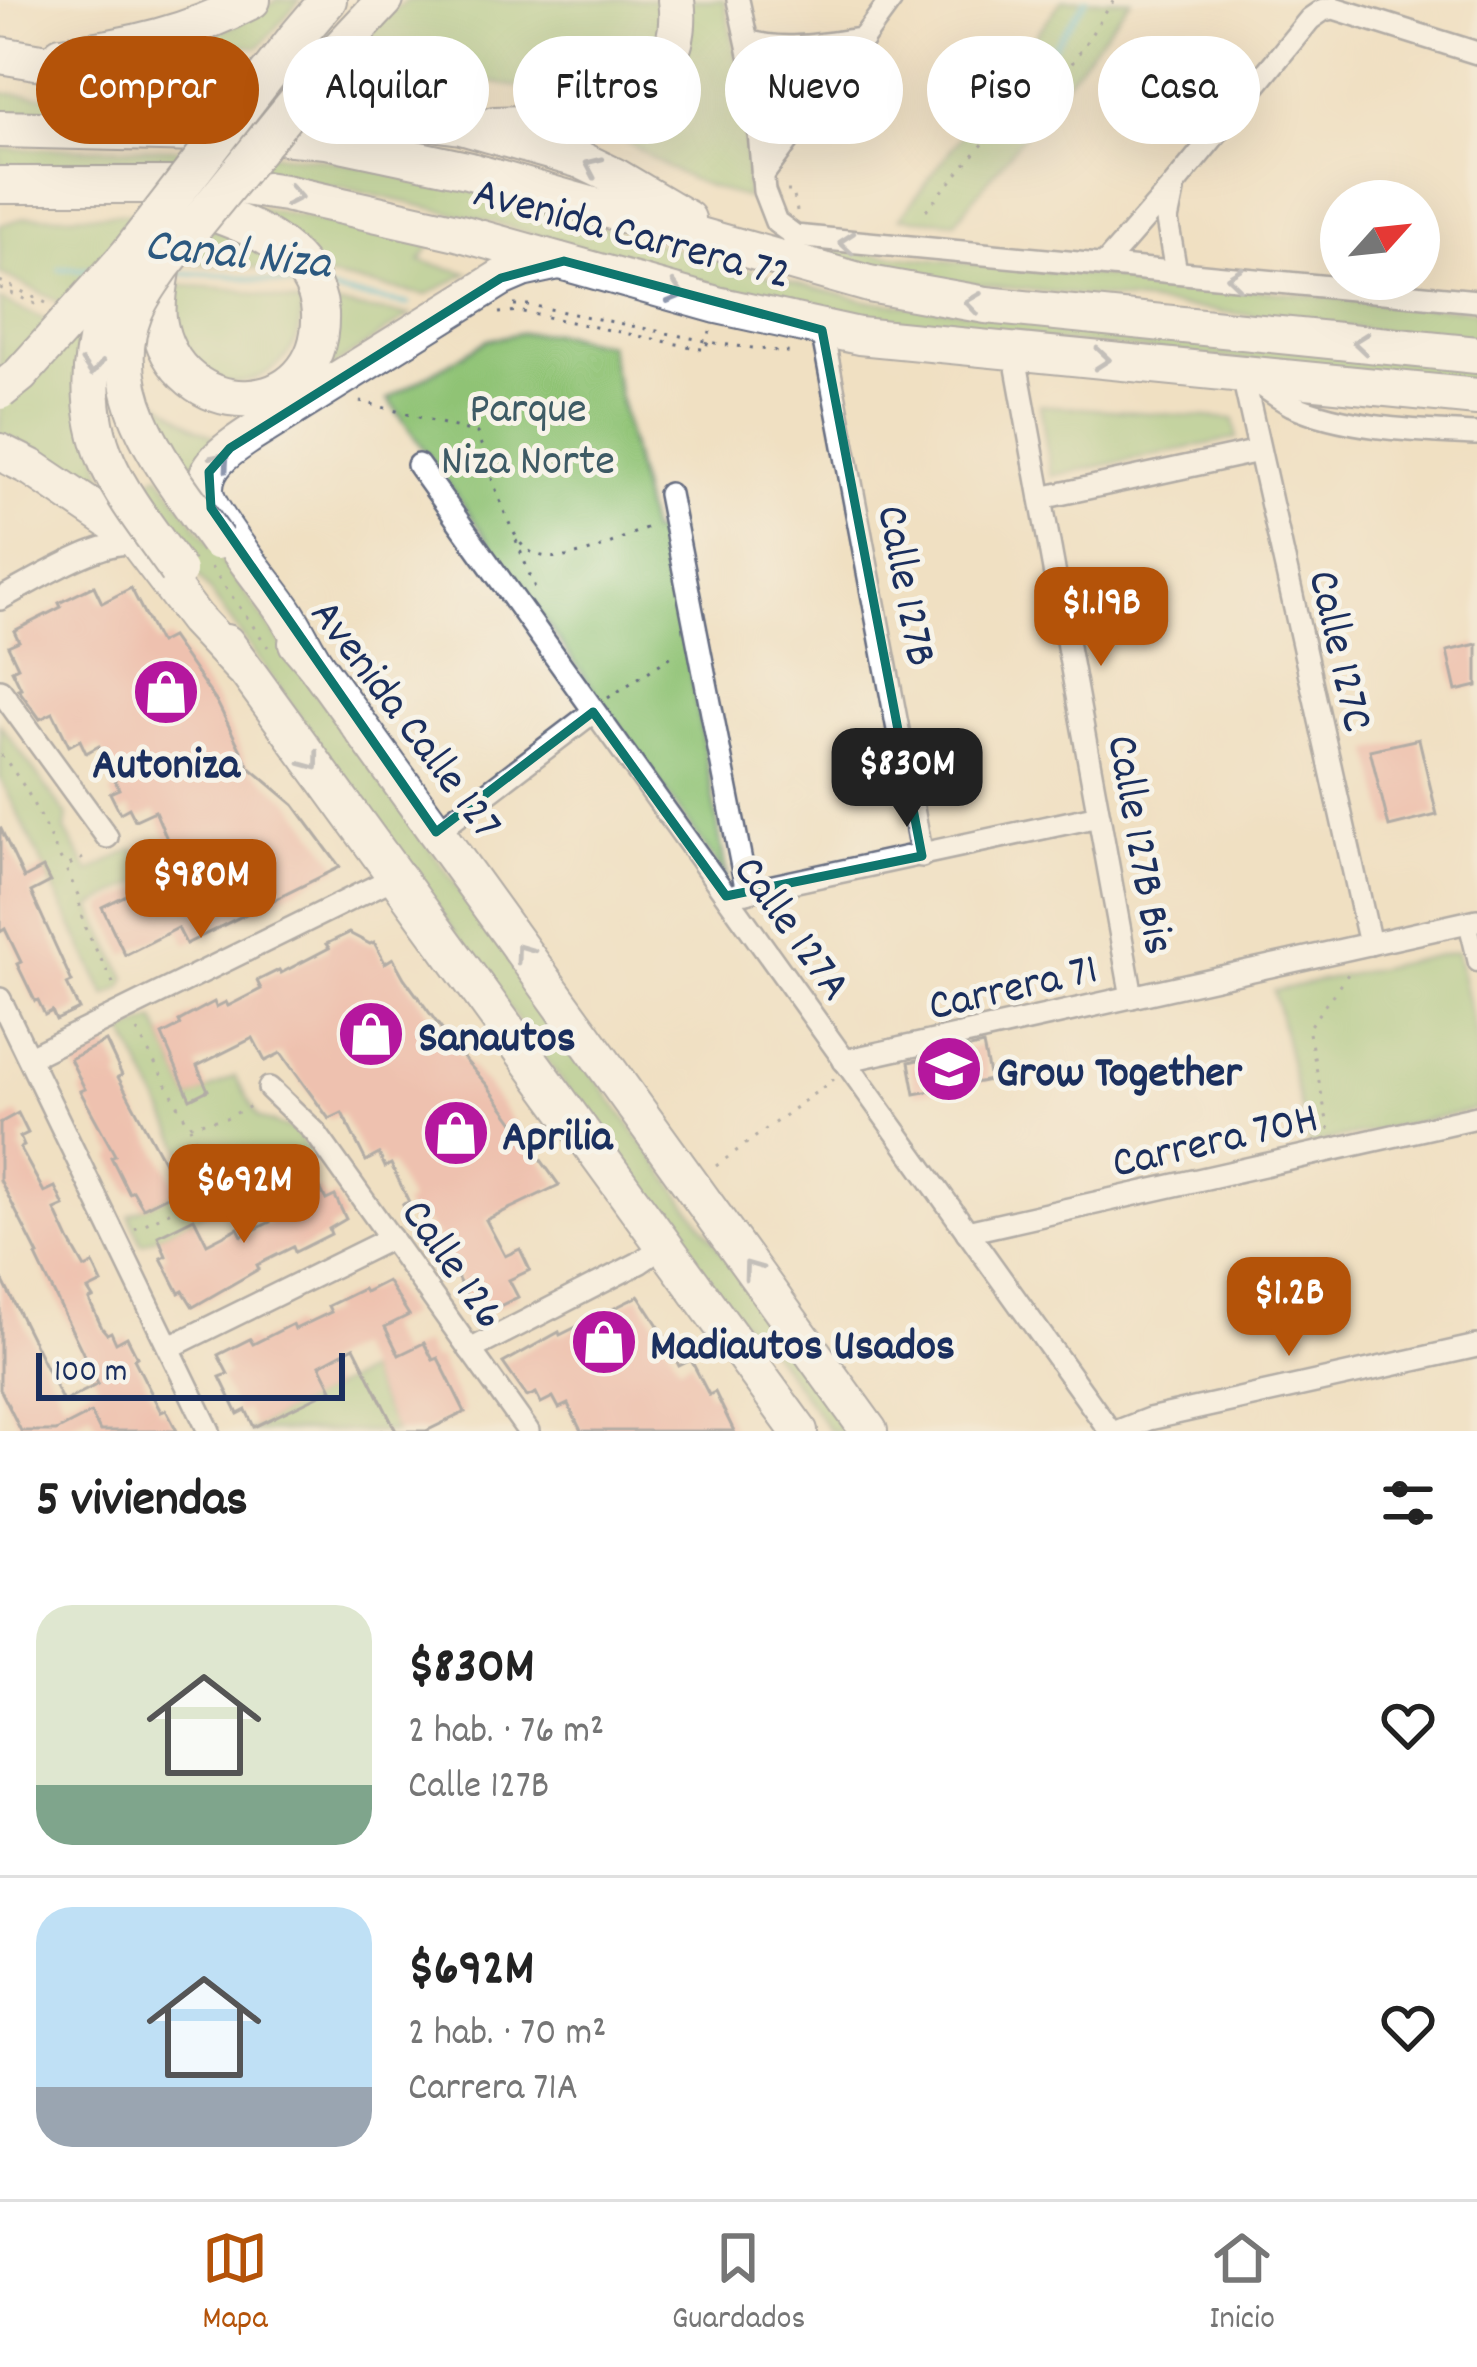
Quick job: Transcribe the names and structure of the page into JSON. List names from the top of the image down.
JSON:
{
  "streets": {
    "main road": ["Avenida Carrera 72", "Avenida Calle 127"],
    "street": [
      "Calle 127B",
      "Calle 127C",
      "Calle 127B Bis",
      "Calle 127A",
      "Carrera 71",
      "Carrera 70H",
      "Calle 126"
    ]
  },
  "crossings": [
    ["Avenida Carrera 72", "Calle 127B"],
    ["Avenida Carrera 72", "Calle 127C"],
    ["Avenida Carrera 72", "Calle 127B Bis"],
    ["Calle 127C", "Carrera 71"],
    ["Calle 127B Bis", "Carrera 71"],
    ["Calle 127A", "Carrera 71"],
    ["Calle 127A", "Carrera 70H"]
  ],
  "water": ["Canal Niza"],
  "parks": ["Parque Niza Norte"],
  "places": {
    "shop": [
      "Autoniza",
      "Sanautos",
      "Aprilia",
      "Madiautos Usados"
    ],
    "school or university": ["Grow Together"]
  },
  "scale_bar": "100 m",
  "north": "top right",
  "page": {
    "chip": [
      "Comprar",
      "Alquilar",
      "Filtros",
      "Nuevo",
      "Piso",
      "Casa"
    ],
    "price": [
      "$1.19B",
      "$830M",
      "$980M",
      "$692M",
      "$1.2B"
    ],
    "scale": "100 m",
    "heading": "5 viviendas",
    "list": [
      {
        "name": "$830M",
        "note": "2 hab. · 76 m² · Calle 127B"
      },
      {
        "name": "$692M",
        "note": "2 hab. · 70 m² · Carrera 71A"
      }
    ],
    "tabs": ["Mapa", "Guardados", "Inicio"]
  }
}
